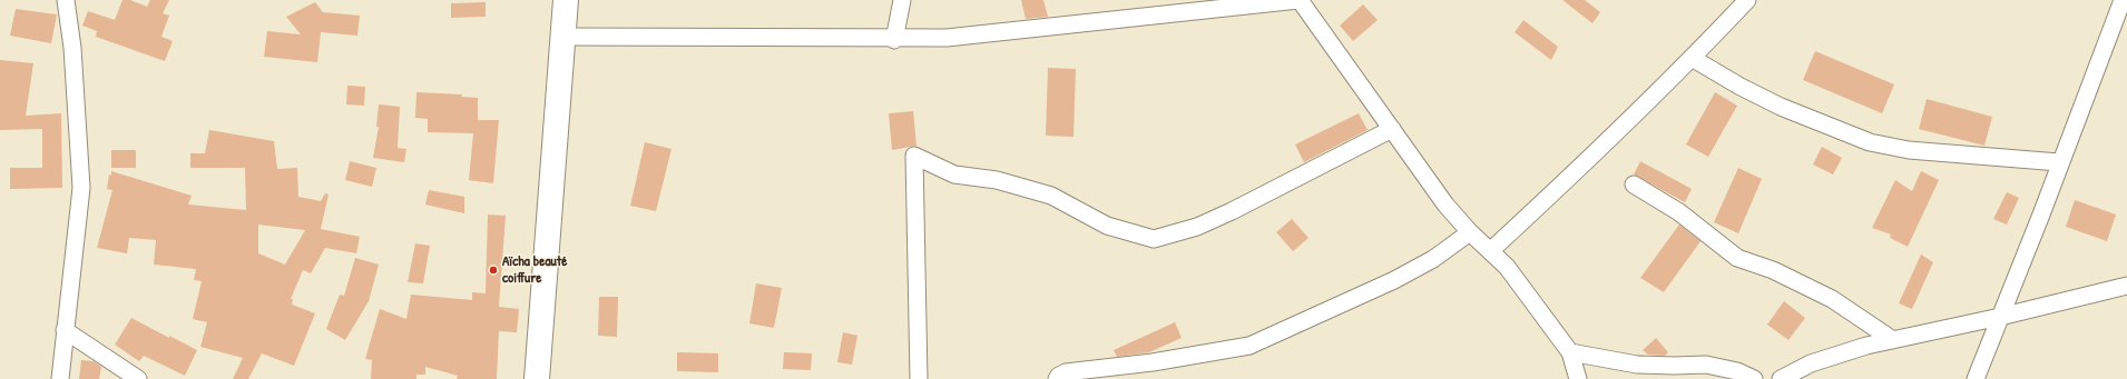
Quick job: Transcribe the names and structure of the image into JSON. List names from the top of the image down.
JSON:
{
  "places": ["Aïcha beauté coiffure"]
}
